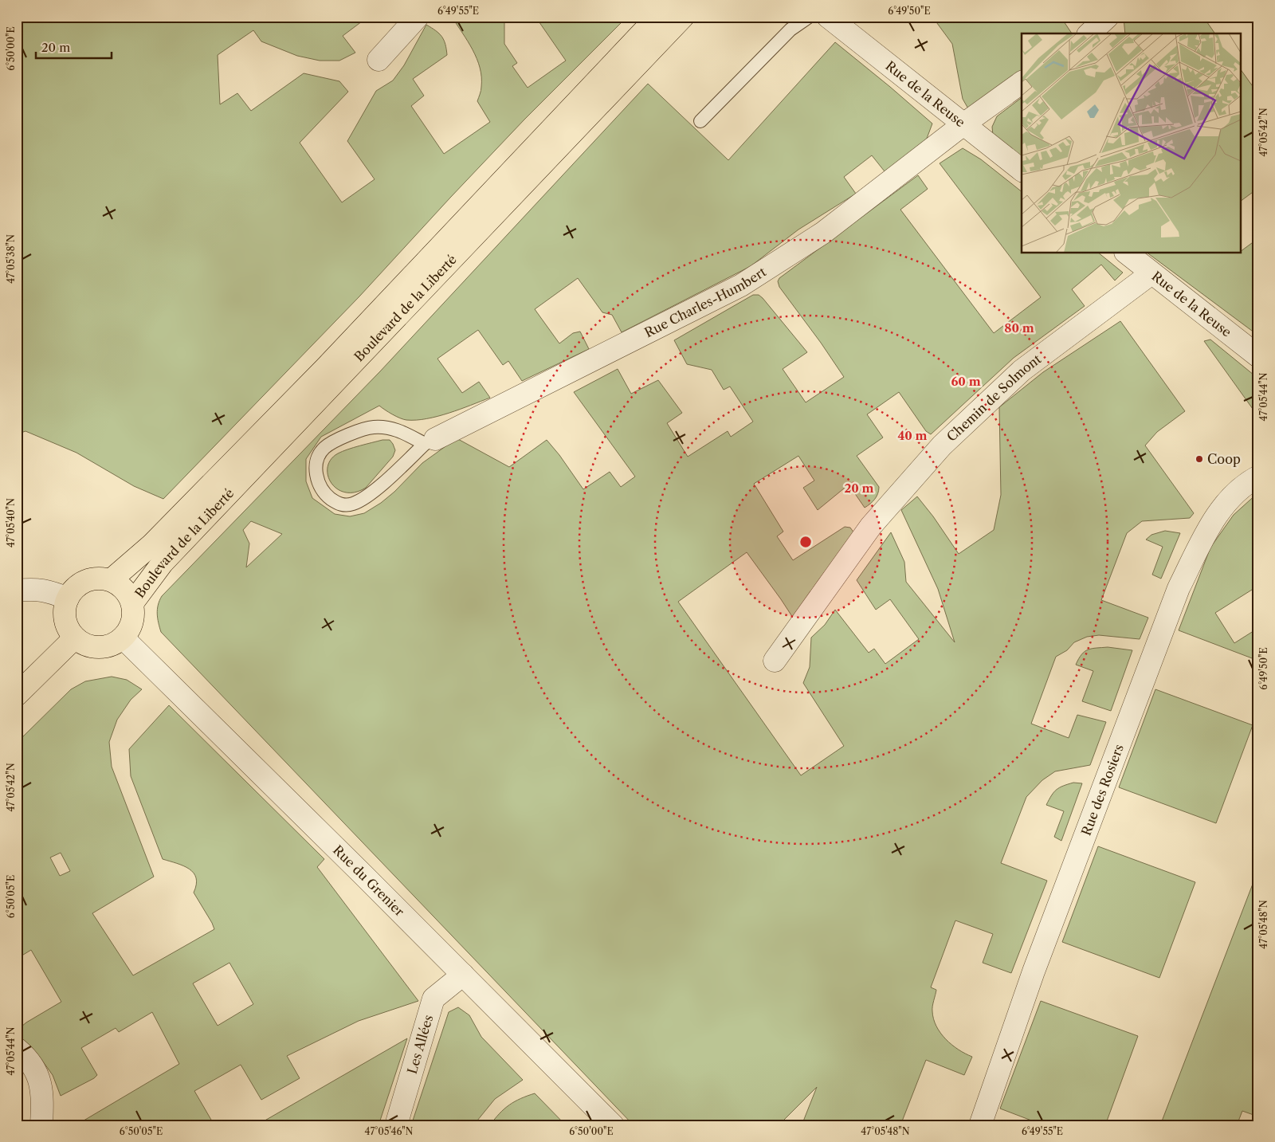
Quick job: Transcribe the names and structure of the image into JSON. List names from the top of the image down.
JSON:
{
  "streets": {
    "main road": ["Boulevard de la Liberté"],
    "street": [
      "Rue de la Reuse",
      "Rue Charles-Humbert",
      "Chemin de Solmont",
      "Rue des Rosiers",
      "Rue du Grenier",
      "Les Allées"
    ]
  },
  "crossings": [
    ["Rue de la Reuse", "Rue Charles-Humbert"],
    ["Rue de la Reuse", "Chemin de Solmont"],
    ["Boulevard de la Liberté", "Rue du Grenier"],
    ["Rue du Grenier", "Les Allées"]
  ],
  "places": ["Coop"],
  "scale_bar": "20 m",
  "coordinates": [
    "6°49'55\"E",
    "6°49'50\"E",
    "6°50'00\"E",
    "47°05'42\"N",
    "47°05'38\"N",
    "47°05'44\"N",
    "47°05'40\"N",
    "6°50'05\"E",
    "47°05'48\"N",
    "47°05'46\"N"
  ],
  "rings": [
    "80 m",
    "60 m",
    "40 m",
    "20 m"
  ]
}
